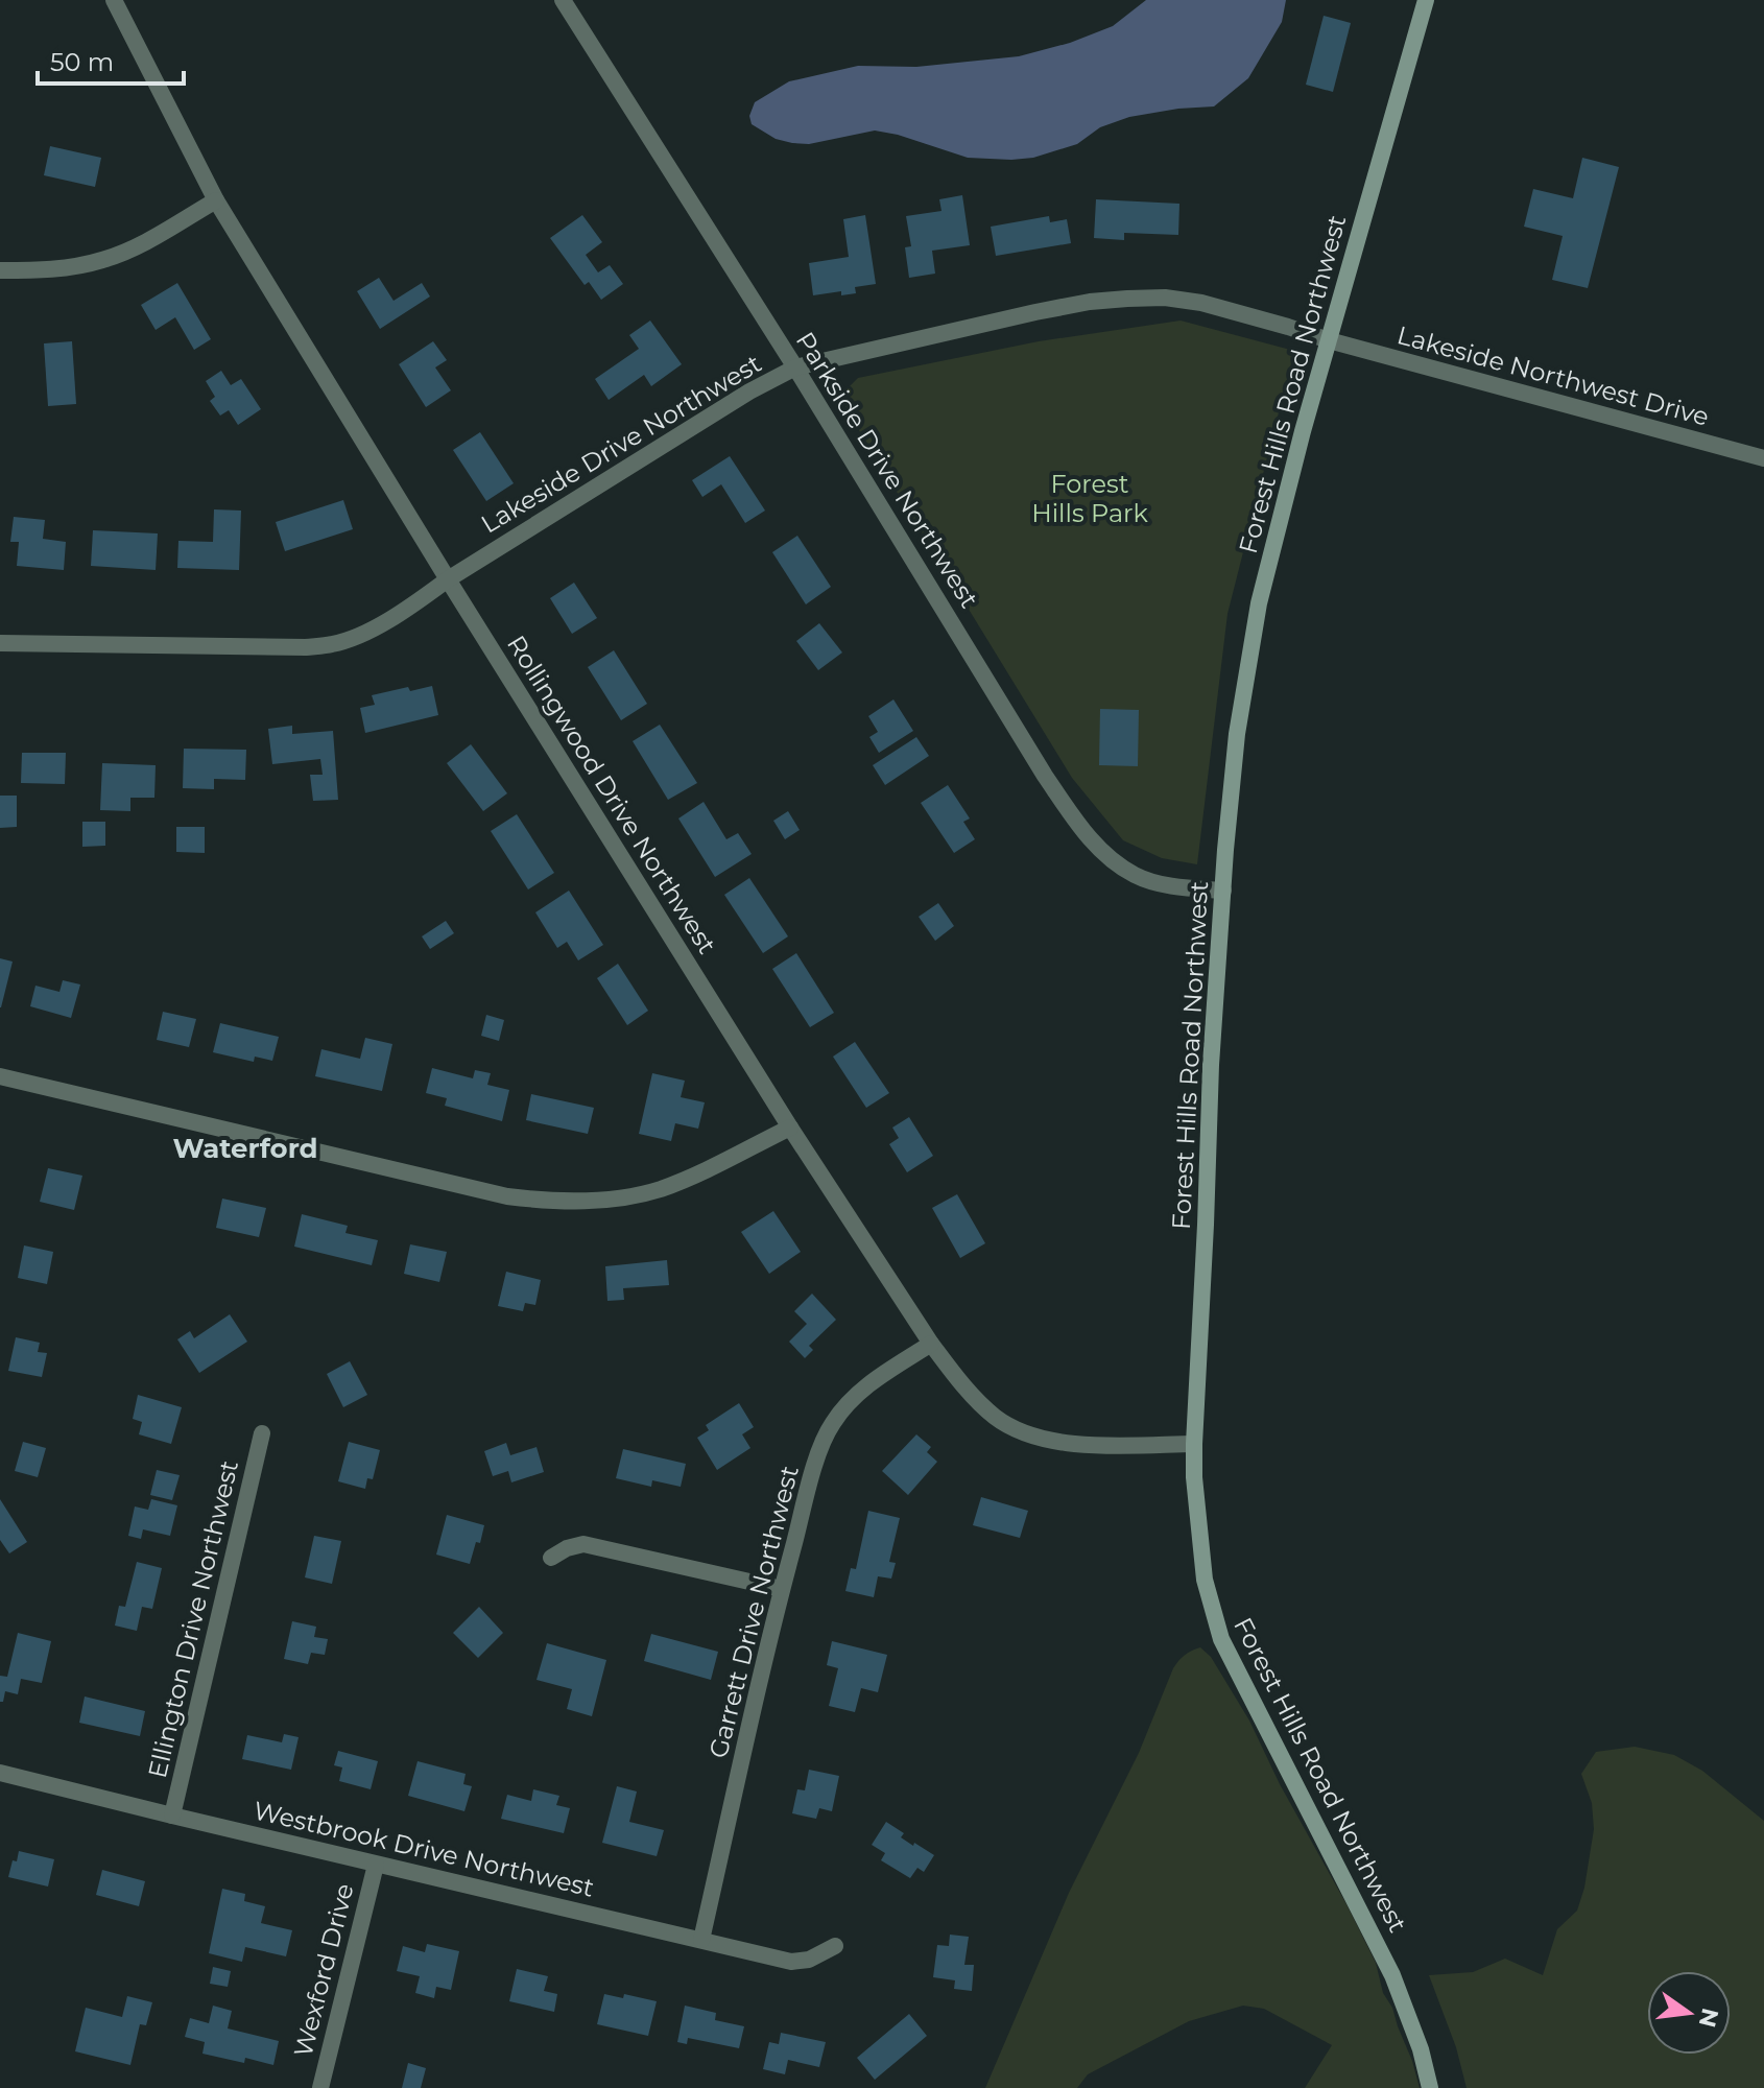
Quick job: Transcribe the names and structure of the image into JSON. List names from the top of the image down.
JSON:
{
  "streets": {
    "main road": ["Forest Hills Road Northwest"],
    "street": [
      "Lakeside Northwest Drive",
      "Lakeside Drive Northwest",
      "Parkside Drive Northwest",
      "Rollingwood Drive Northwest",
      "Garrett Drive Northwest",
      "Ellington Drive Northwest",
      "Westbrook Drive Northwest",
      "Wexford Drive"
    ]
  },
  "crossings": [
    ["Lakeside Northwest Drive", "Forest Hills Road Northwest"],
    ["Lakeside Northwest Drive", "Lakeside Drive Northwest"],
    ["Forest Hills Road Northwest", "Lakeside Drive Northwest"],
    ["Forest Hills Road Northwest", "Parkside Drive Northwest"],
    ["Forest Hills Road Northwest", "Rollingwood Drive Northwest"],
    ["Lakeside Drive Northwest", "Parkside Drive Northwest"],
    ["Lakeside Drive Northwest", "Rollingwood Drive Northwest"],
    ["Rollingwood Drive Northwest", "Garrett Drive Northwest"],
    ["Garrett Drive Northwest", "Westbrook Drive Northwest"],
    ["Ellington Drive Northwest", "Westbrook Drive Northwest"],
    ["Westbrook Drive Northwest", "Wexford Drive"]
  ],
  "districts": ["Waterford"],
  "parks": ["Forest Hills Park"],
  "scale_bar": "50 m",
  "north": "right"
}
